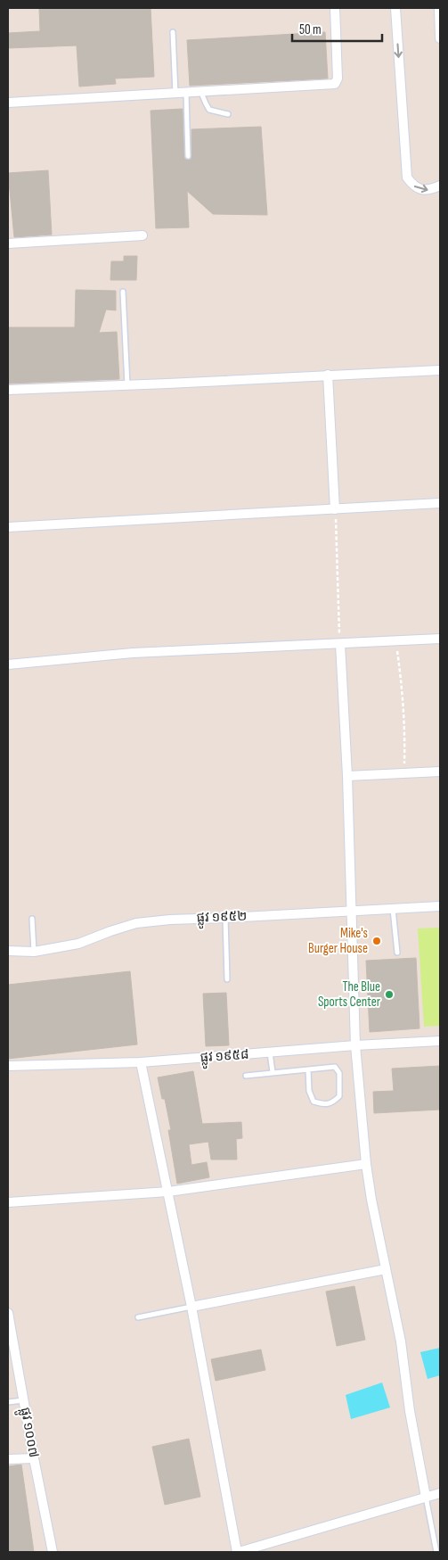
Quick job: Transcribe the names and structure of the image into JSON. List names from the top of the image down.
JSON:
{
  "streets": {
    "street": ["ផ្លូវ ១៩៥២", "ផ្លូវ ១៩៥៨", "ផ្លូវ ១០០៧"]
  },
  "places": ["Mike's Burger House", "The Blue Sports Center"],
  "scale_bar": "50 m"
}
